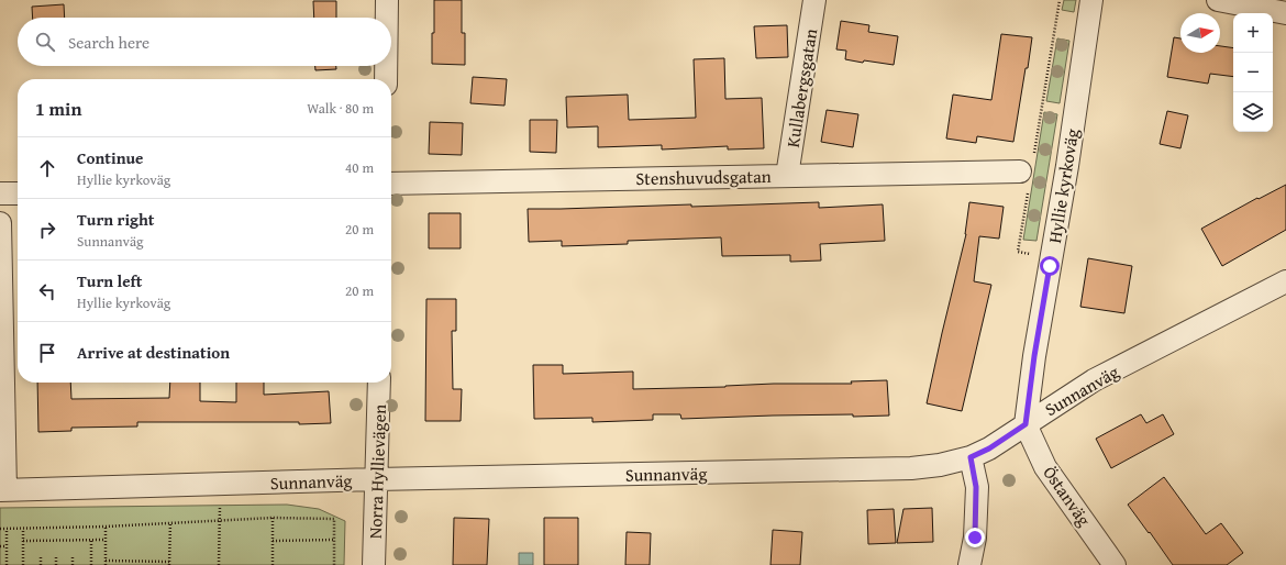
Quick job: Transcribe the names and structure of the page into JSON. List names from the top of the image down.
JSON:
{
  "streets": {
    "street": [
      "Kullabergsgatan",
      "Stenshuvudsgatan",
      "Hyllie kyrkoväg",
      "Sunnanväg",
      "Norra Hyllievägen",
      "Östanväg"
    ]
  },
  "crossings": [
    ["Kullabergsgatan", "Stenshuvudsgatan"],
    ["Hyllie kyrkoväg", "Sunnanväg"],
    ["Hyllie kyrkoväg", "Östanväg"],
    ["Sunnanväg", "Norra Hyllievägen"],
    ["Sunnanväg", "Östanväg"]
  ],
  "north": "right",
  "page": {
    "map_buttons": ["+", "−"],
    "search": "Search here",
    "heading": ["1 min", "Walk · 80 m"],
    "list": [
      ["Continue", "Hyllie kyrkoväg", "40 m"],
      ["Turn right", "Sunnanväg", "20 m"],
      ["Turn left", "Hyllie kyrkoväg", "20 m"],
      "Arrive at destination"
    ]
  }
}
